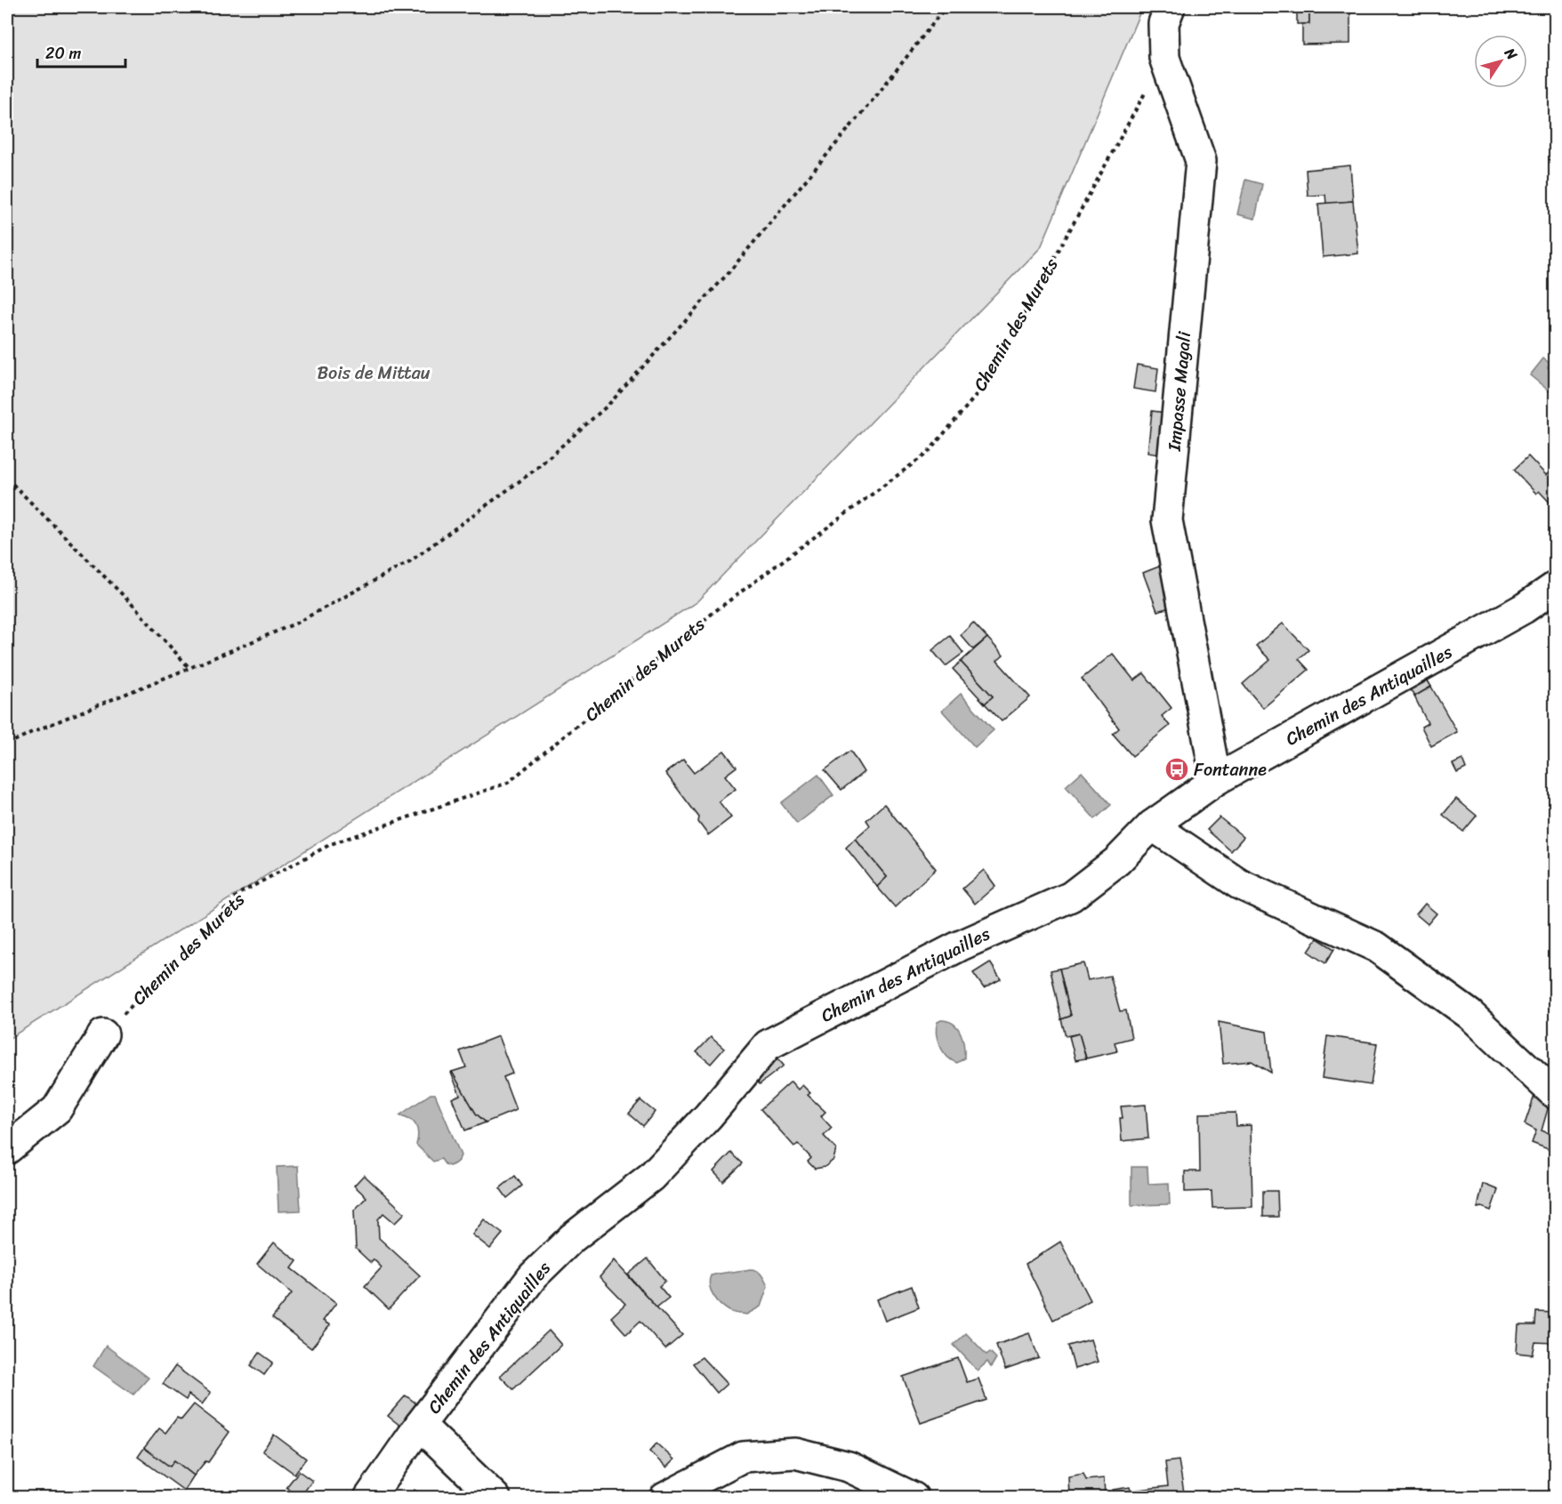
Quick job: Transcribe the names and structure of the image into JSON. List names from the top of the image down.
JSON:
{
  "streets": {
    "street": ["Impasse Magali", "Chemin des Antiquailles"],
    "path": ["Chemin des Murets"]
  },
  "crossings": [
    ["Chemin des Murets", "Impasse Magali"],
    ["Impasse Magali", "Chemin des Antiquailles"]
  ],
  "parks": ["Bois de Mittau"],
  "places": {
    "bus stop": ["Fontanne"]
  },
  "scale_bar": "20 m",
  "north": "top right"
}
